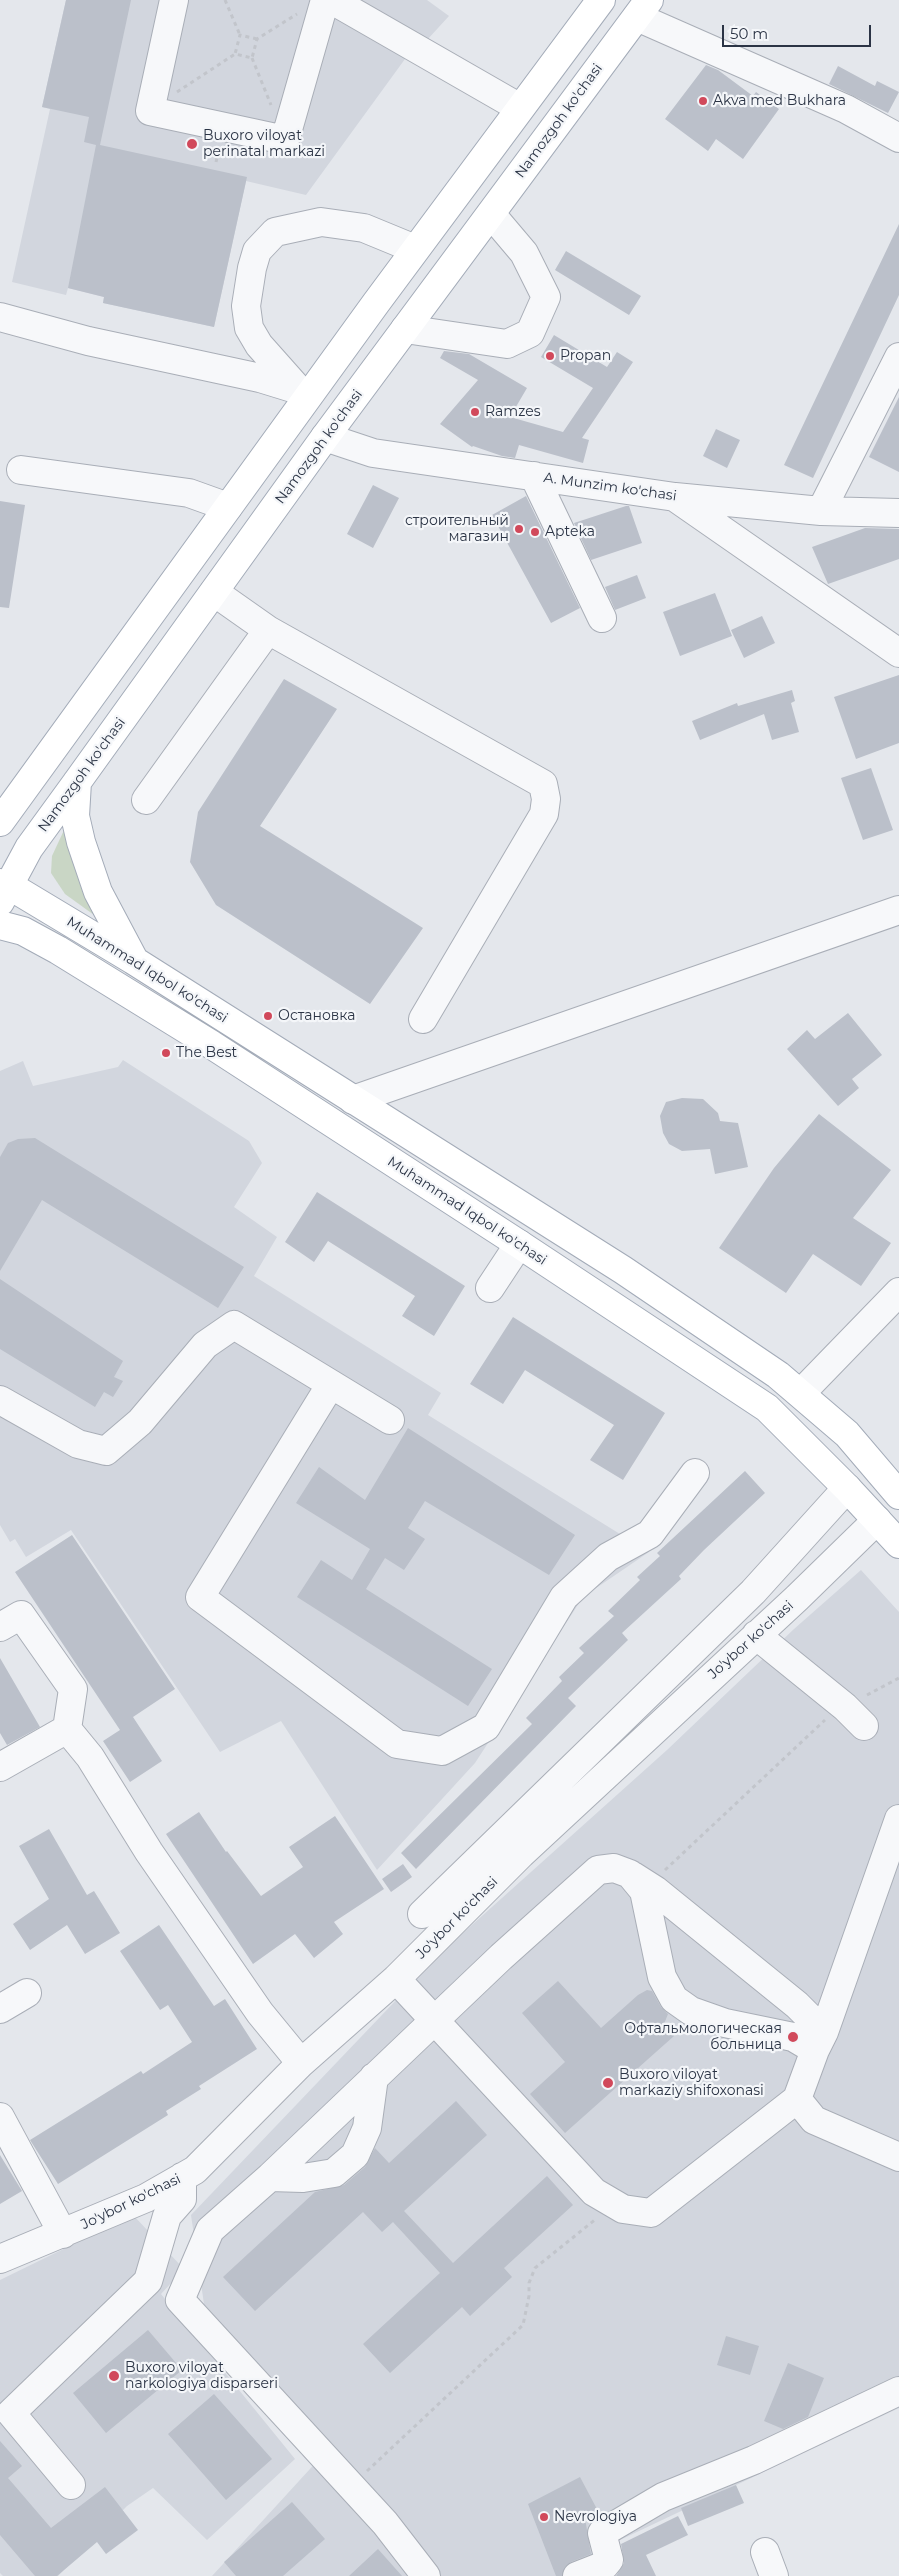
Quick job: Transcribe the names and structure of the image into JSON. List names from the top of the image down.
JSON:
{
  "streets": {
    "main road": ["Namozgoh ko'chasi", "Muhammad Iqbol ko'chasi"],
    "street": ["A. Munzim ko'chasi", "Jo'ybor ko'chasi"]
  },
  "crossings": [
    ["Namozgoh ko'chasi", "A. Munzim ko'chasi"],
    ["Namozgoh ko'chasi", "Muhammad Iqbol ko'chasi"],
    ["Muhammad Iqbol ko'chasi", "Jo'ybor ko'chasi"]
  ],
  "places": [
    "Akva med Bukhara",
    "Buxoro viloyat perinatal markazi",
    "Propan",
    "Ramzes",
    "строительный магазин",
    "Apteka",
    "Остановка",
    "The Best",
    "Офтальмологическая больница",
    "Buxoro viloyat markaziy shifoxonasi",
    "Buxoro viloyat narkologiya disparseri",
    "Nevrologiya"
  ],
  "scale_bar": "50 m"
}
